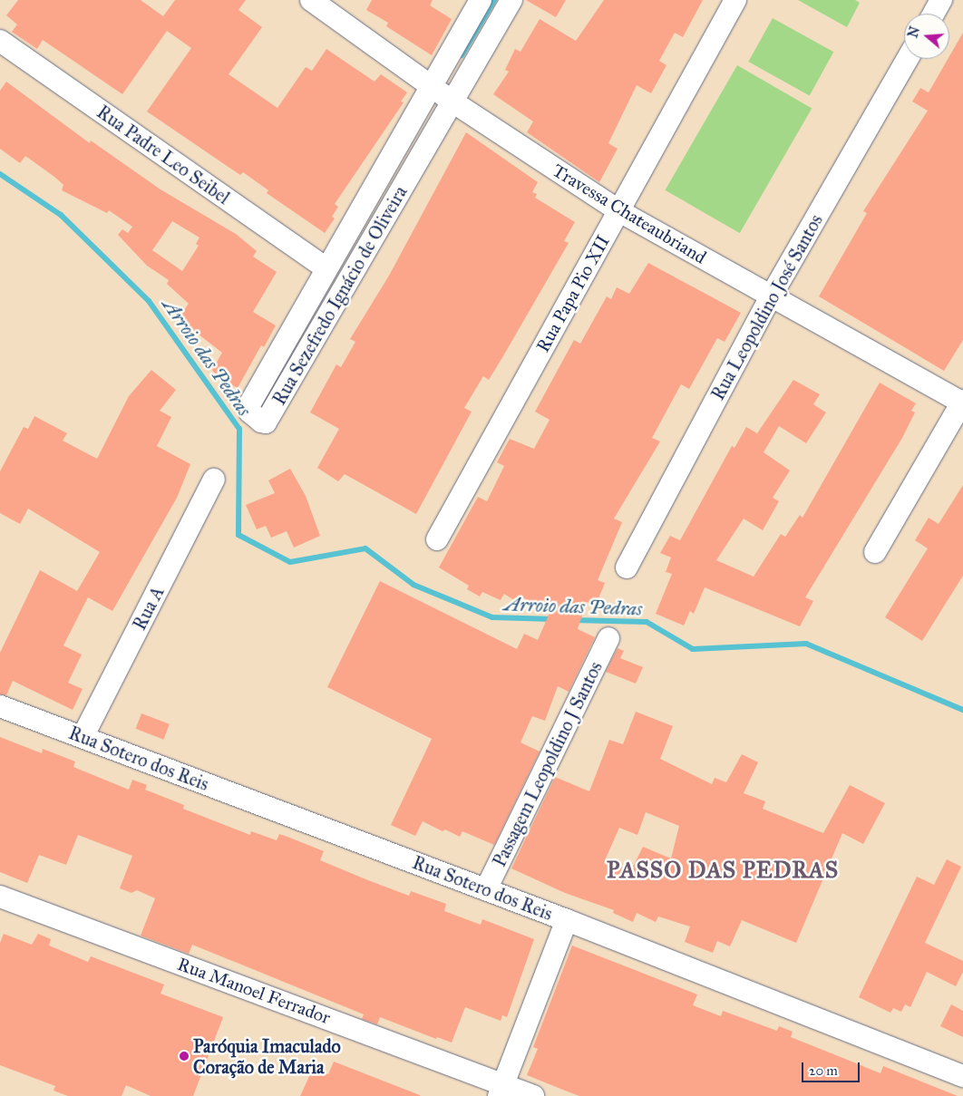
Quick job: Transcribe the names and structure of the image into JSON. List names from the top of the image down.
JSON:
{
  "streets": {
    "street": [
      "Rua Padre Leo Seibel",
      "Travessa Chateaubriand",
      "Rua Papa Pio XII",
      "Rua Sezefredo Ignácio de Oliveira",
      "Rua Leopoldino José Santos",
      "Rua A",
      "Rua Sotero dos Reis",
      "Passagem Leopoldino J Santos",
      "Rua Manoel Ferrador"
    ]
  },
  "crossings": [
    ["Rua Padre Leo Seibel", "Rua Sezefredo Ignácio de Oliveira"],
    ["Travessa Chateaubriand", "Rua Papa Pio XII"],
    ["Travessa Chateaubriand", "Rua Sezefredo Ignácio de Oliveira"],
    ["Travessa Chateaubriand", "Rua Leopoldino José Santos"],
    ["Rua A", "Rua Sotero dos Reis"],
    ["Rua Sotero dos Reis", "Passagem Leopoldino J Santos"]
  ],
  "districts": ["PASSO DAS PEDRAS"],
  "water": ["Arroio das Pedras"],
  "places": ["Paróquia Imaculado Coração de Maria"],
  "scale_bar": "20 m",
  "north": "left"
}
